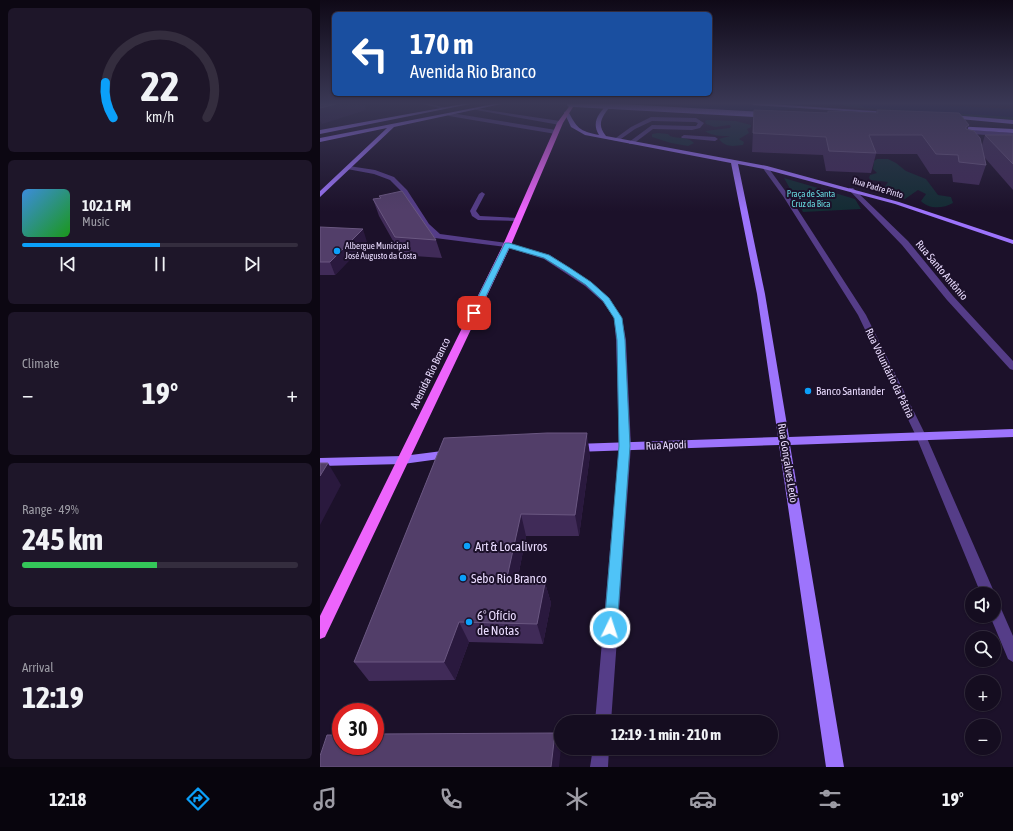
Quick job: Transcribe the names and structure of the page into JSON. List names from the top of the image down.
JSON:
{
  "streets": {
    "main road": ["Avenida Rio Branco"],
    "street": [
      "Rua Padre Pinto",
      "Rua Santo Antônio",
      "Rua Voluntário da Pátria",
      "Rua Apodi",
      "Rua Gonçalves Ledo"
    ]
  },
  "crossings": [
    ["Rua Padre Pinto", "Rua Santo Antônio"],
    ["Rua Padre Pinto", "Rua Voluntário da Pátria"],
    ["Rua Padre Pinto", "Rua Gonçalves Ledo"],
    ["Rua Voluntário da Pátria", "Rua Apodi"],
    ["Rua Apodi", "Rua Gonçalves Ledo"]
  ],
  "parks": ["Praça de Santa Cruz da Bica"],
  "places": [
    "Albergue Municipal José Augusto da Costa",
    "Banco Santander",
    "Art & Localivros",
    "Sebo Rio Branco",
    "6º Ofício de Notas"
  ],
  "page": {
    "turn": ["170 m", "Avenida Rio Branco"],
    "song": ["102.1 FM", "Music"],
    "tile": [
      "Climate",
      ["Range · 49%", "245 km"],
      ["Arrival", "12:19"]
    ],
    "heat": ["−", "19°", "+"],
    "map_buttons": ["+", "−"],
    "limit": "30",
    "trip": "12:19 · 1 min · 210 m",
    "tabs": ["12:18", "19°"],
    "gauge": ["22", "km/h"]
  }
}
